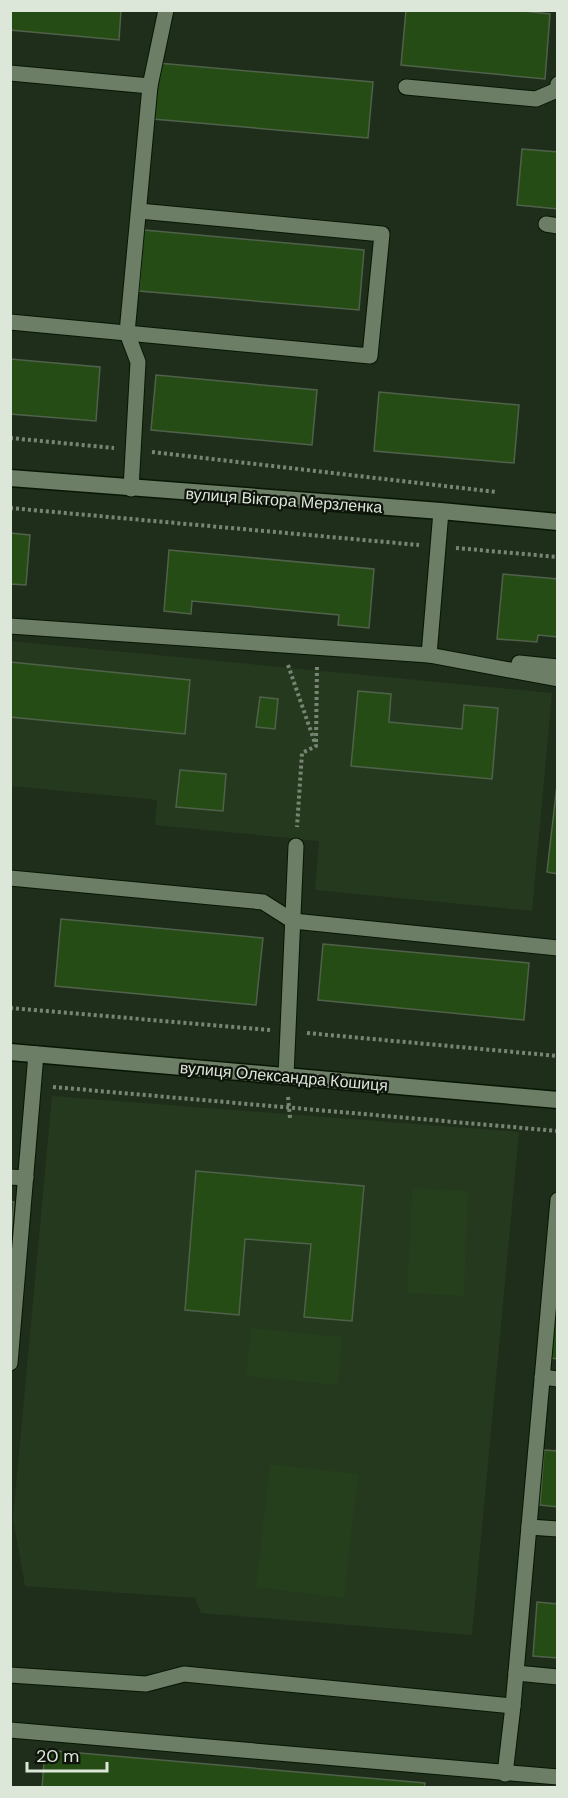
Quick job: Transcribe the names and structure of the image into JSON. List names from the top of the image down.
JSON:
{
  "streets": {
    "street": ["вулиця Віктора Мерзленка", "вулиця Олександра Кошиця"]
  },
  "scale_bar": "20 m"
}
